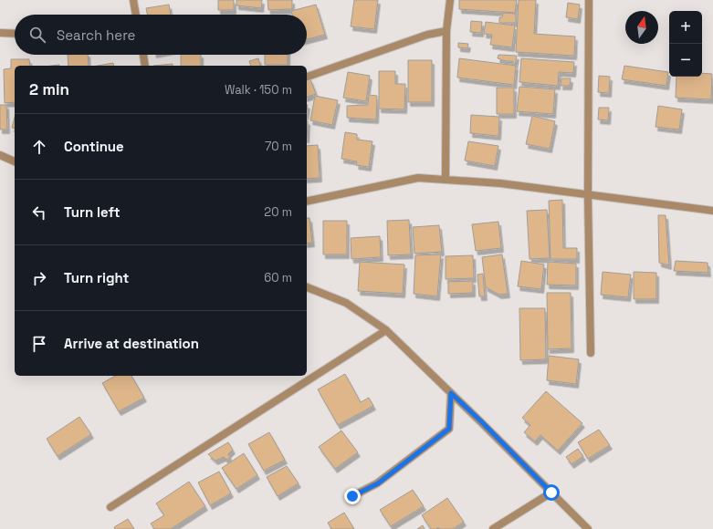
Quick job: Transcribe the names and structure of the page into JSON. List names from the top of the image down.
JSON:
{
  "north": "top",
  "page": {
    "map_buttons": ["+", "−"],
    "search": "Search here",
    "heading": ["2 min", "Walk · 150 m"],
    "list": [
      ["Continue", "70 m"],
      ["Turn left", "20 m"],
      ["Turn right", "60 m"],
      "Arrive at destination"
    ]
  }
}
